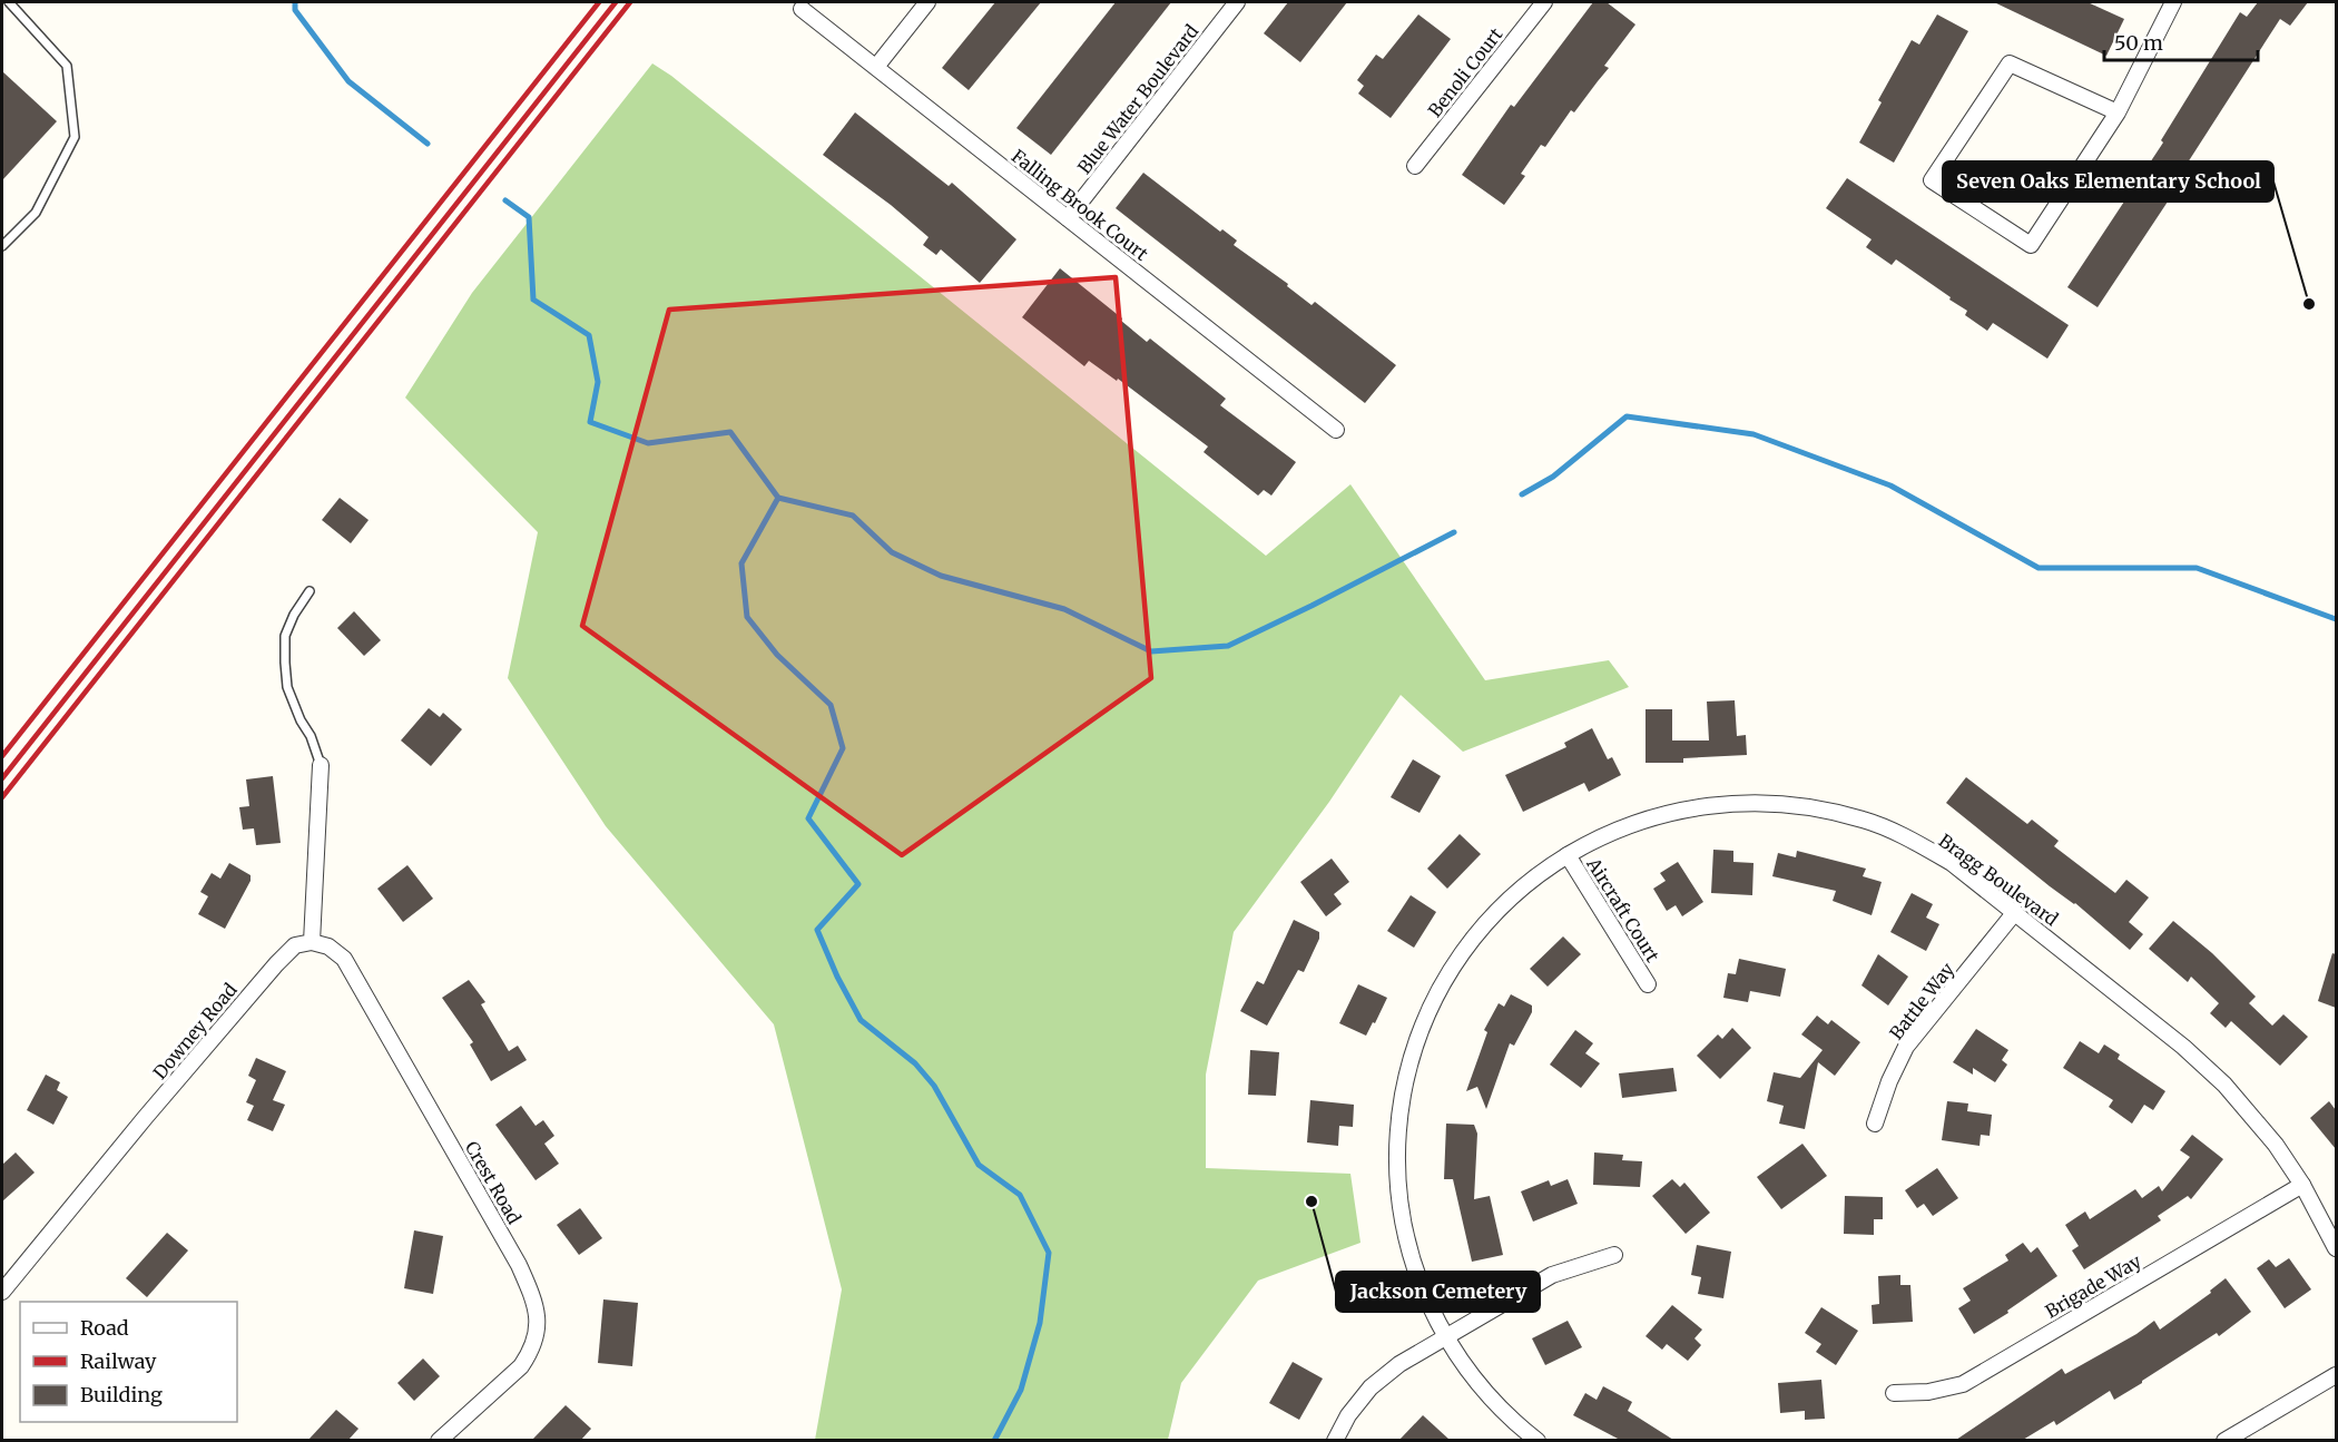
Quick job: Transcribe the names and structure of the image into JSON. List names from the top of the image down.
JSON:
{
  "streets": {
    "street": [
      "Benoli Court",
      "Blue Water Boulevard",
      "Falling Brook Court",
      "Bragg Boulevard",
      "Aircraft Court",
      "Battle Way",
      "Downey Road",
      "Crest Road",
      "Brigade Way"
    ]
  },
  "crossings": [
    ["Blue Water Boulevard", "Falling Brook Court"],
    ["Bragg Boulevard", "Aircraft Court"],
    ["Bragg Boulevard", "Battle Way"],
    ["Bragg Boulevard", "Brigade Way"],
    ["Downey Road", "Crest Road"]
  ],
  "places": ["Seven Oaks Elementary School", "Jackson Cemetery"],
  "legend": ["Road", "Railway", "Building"],
  "scale_bar": "50 m"
}
